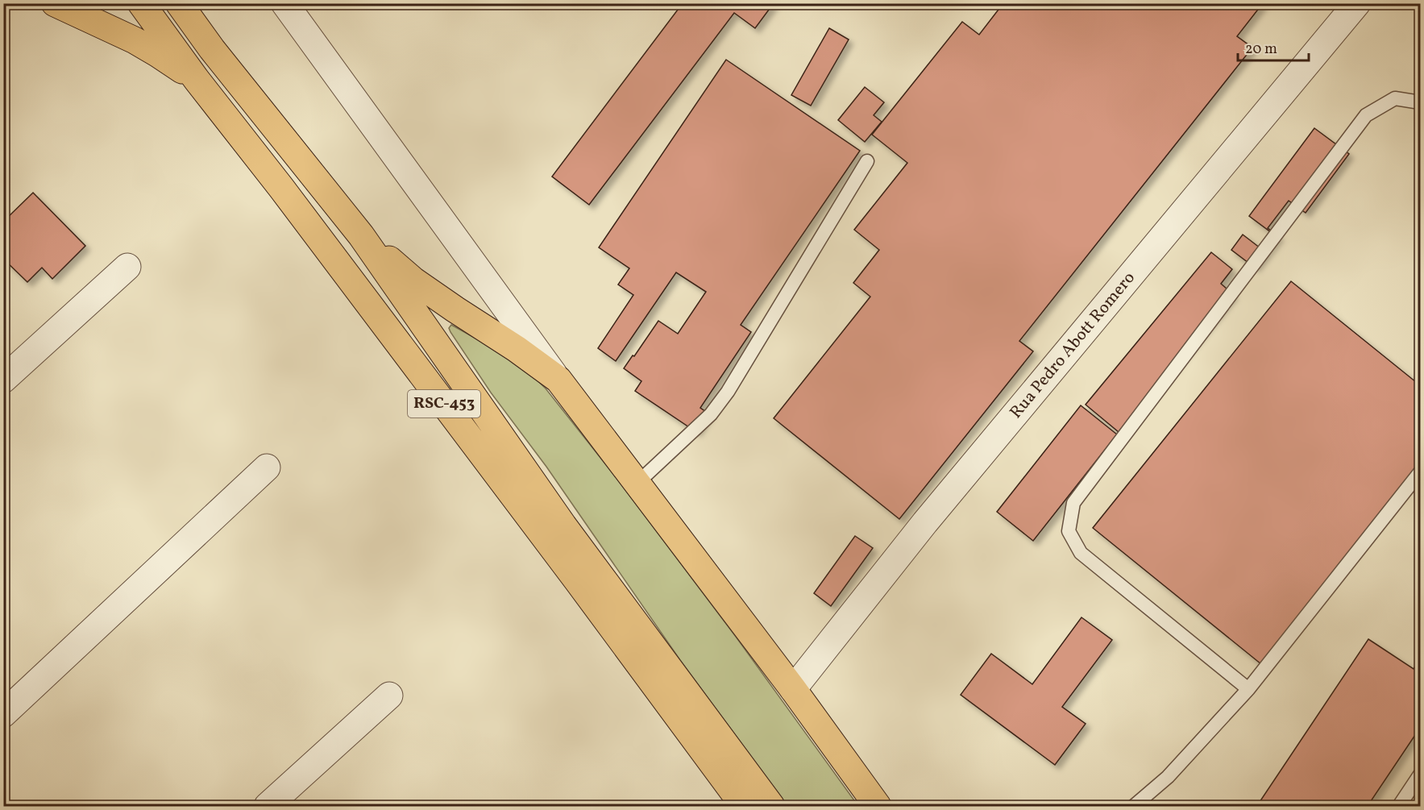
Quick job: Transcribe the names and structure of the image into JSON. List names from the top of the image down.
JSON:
{
  "streets": {
    "highway": ["RSC-453"],
    "street": ["Rua Pedro Abott Romero"]
  },
  "scale_bar": "20 m"
}
